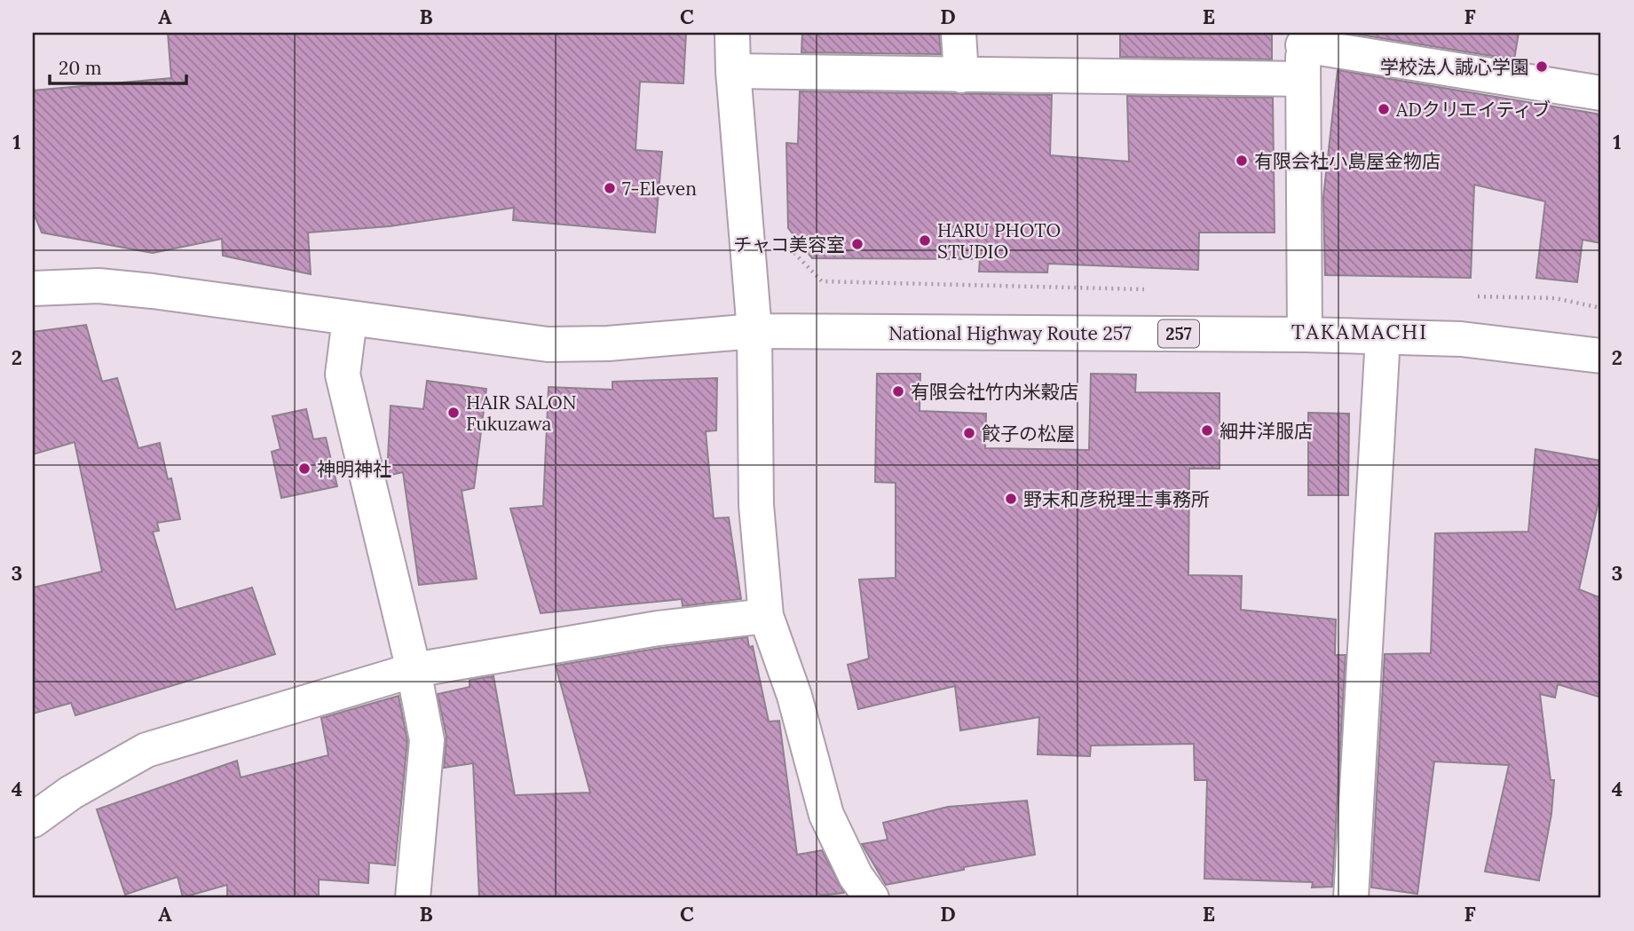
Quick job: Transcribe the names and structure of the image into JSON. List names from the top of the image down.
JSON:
{
  "streets": {
    "main road": ["National Highway Route 257", "257"]
  },
  "districts": ["TAKAMACHI"],
  "places": [
    "学校法人誠心学園",
    "ADクリエイティブ",
    "有限会社小島屋金物店",
    "7-Eleven",
    "HARU PHOTO STUDIO",
    "チャコ美容室",
    "有限会社竹内米穀店",
    "HAIR SALON Fukuzawa",
    "細井洋服店",
    "餃子の松屋",
    "神明神社",
    "野末和彦税理士事務所"
  ],
  "scale_bar": "20 m",
  "grid": {
    "columns": [
      "A",
      "B",
      "C",
      "D",
      "E",
      "F"
    ],
    "rows": [
      "1",
      "2",
      "3",
      "4"
    ]
  }
}
